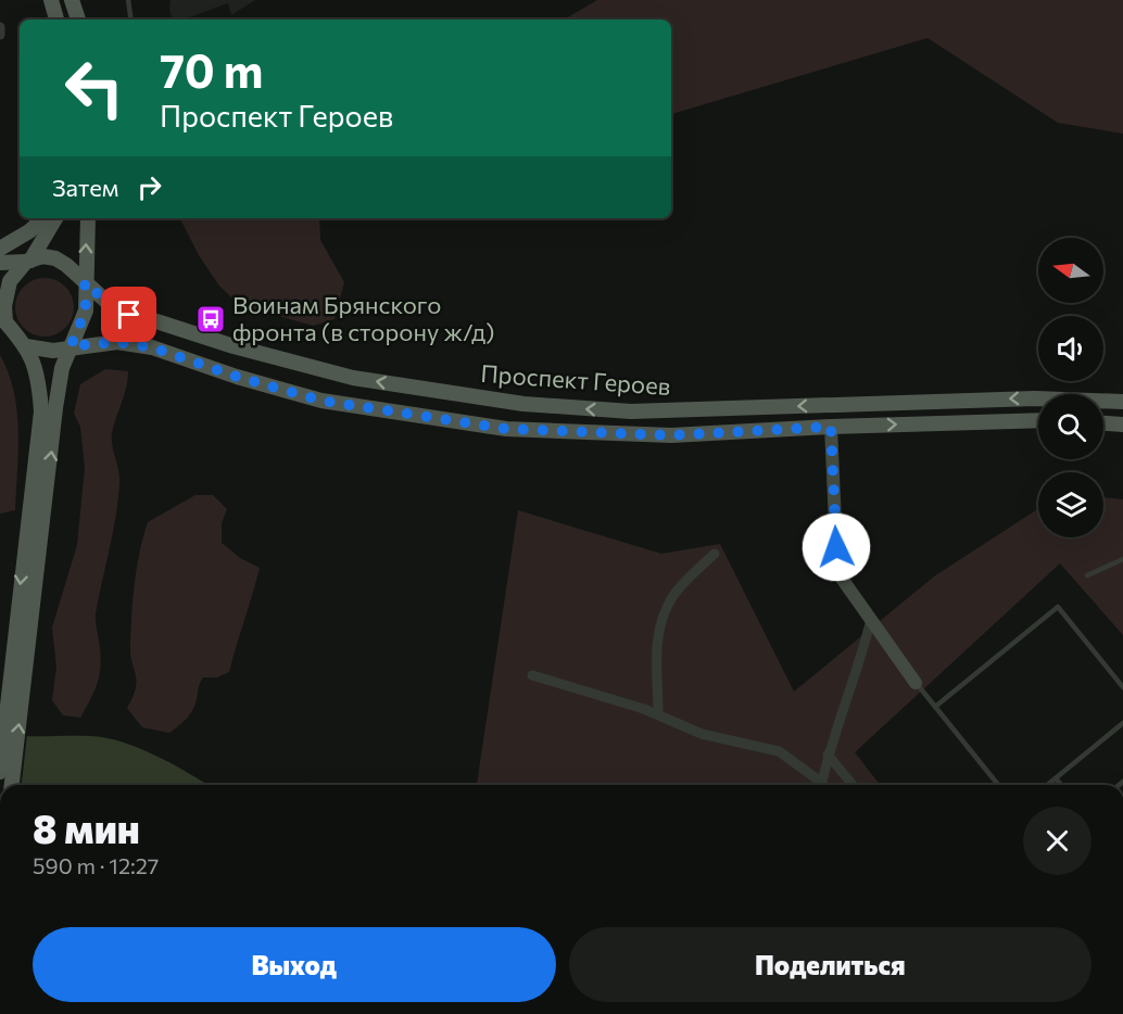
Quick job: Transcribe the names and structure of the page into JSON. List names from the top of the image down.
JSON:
{
  "streets": {
    "main road": ["Проспект Героев"]
  },
  "places": {
    "bus stop": ["Воинам Брянского фронта (в сторону ж/д)"]
  },
  "north": "left",
  "page": {
    "turn": ["70 m", "Проспект Героев"],
    "then": "Затем",
    "heading": ["8 мин", "590 m · 12:27"],
    "buttons": ["Выход", "Поделиться"]
  }
}
